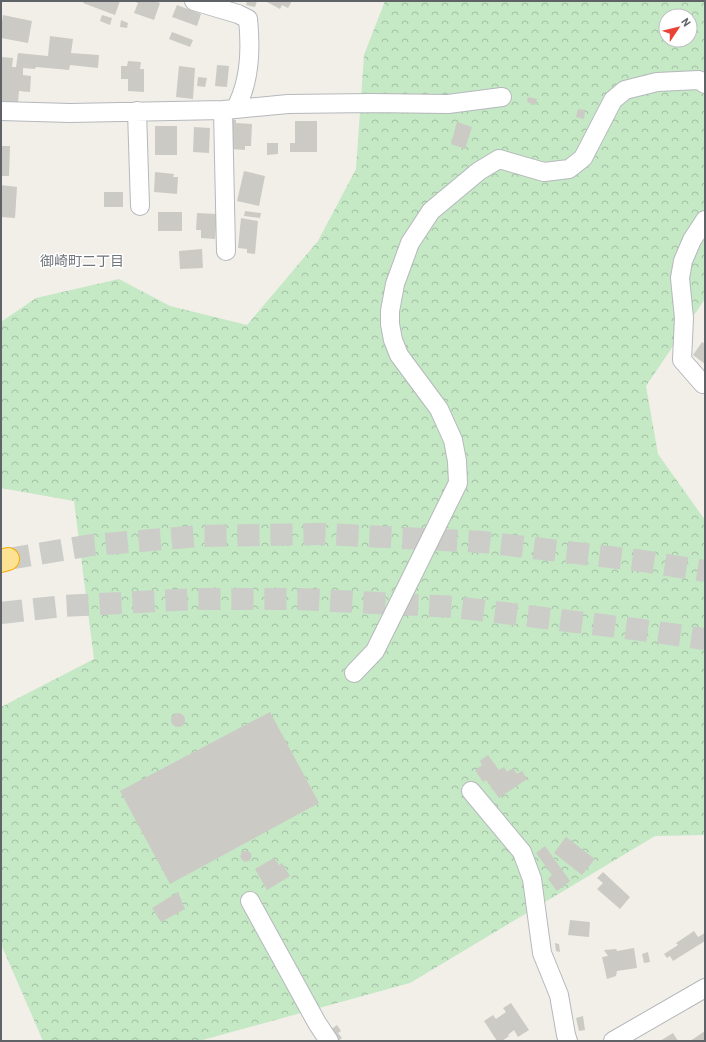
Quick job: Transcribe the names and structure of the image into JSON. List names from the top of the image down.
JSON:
{
  "districts": ["御崎町二丁目"],
  "north": "top right"
}
